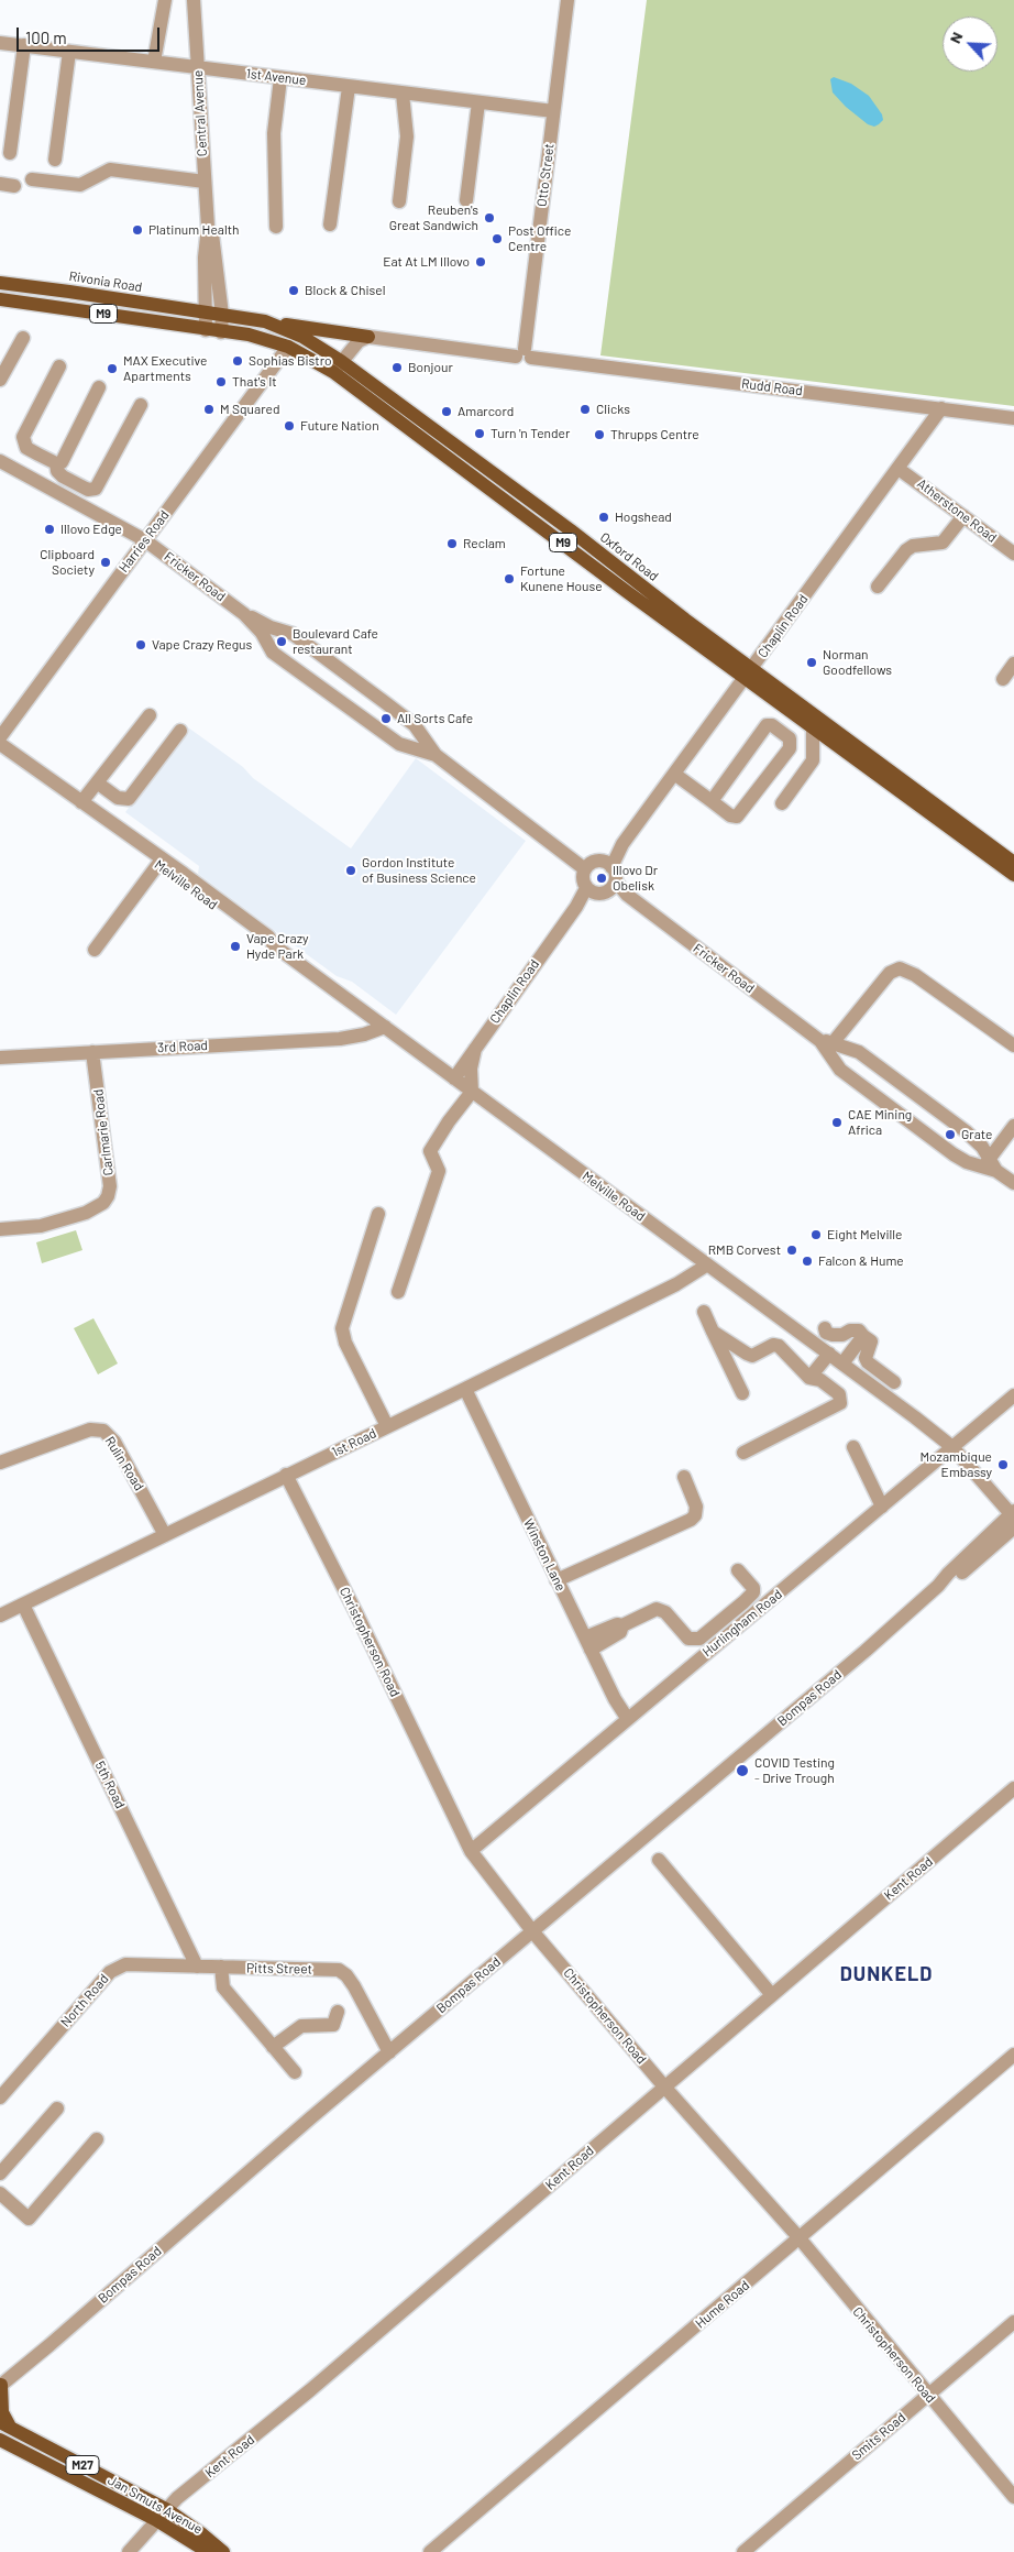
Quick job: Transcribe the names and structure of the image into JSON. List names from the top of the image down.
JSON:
{
  "streets": {
    "main road": [
      "Rivonia Road",
      "M9",
      "Oxford Road",
      "M27",
      "Jan Smuts Avenue"
    ],
    "street": [
      "1st Avenue",
      "Central Avenue",
      "Otto Street",
      "Rudd Road",
      "Atherstone Road",
      "Harries Road",
      "Fricker Road",
      "Chaplin Road",
      "Melville Road",
      "3rd Road",
      "Carlmarie Road",
      "1st Road",
      "Rulin Road",
      "Winston Lane",
      "Hurlingham Road",
      "Christopherson Road",
      "Bompas Road",
      "5th Road",
      "Kent Road",
      "Pitts Street",
      "North Road",
      "Hume Road",
      "Smits Road"
    ]
  },
  "crossings": [
    ["1st Avenue", "Central Avenue"],
    ["1st Avenue", "Otto Street"],
    ["Central Avenue", "Rivonia Road"],
    ["Central Avenue", "M9"],
    ["Central Avenue", "Oxford Road"],
    ["Otto Street", "Rudd Road"],
    ["Rivonia Road", "Oxford Road"],
    ["M9", "Oxford Road"],
    ["Rudd Road", "Chaplin Road"],
    ["Atherstone Road", "Chaplin Road"],
    ["Harries Road", "Oxford Road"],
    ["Harries Road", "Fricker Road"],
    ["Oxford Road", "Chaplin Road"],
    ["Fricker Road", "Chaplin Road"],
    ["Chaplin Road", "Melville Road"],
    ["Melville Road", "3rd Road"],
    ["Melville Road", "1st Road"],
    ["Melville Road", "Hurlingham Road"],
    ["Melville Road", "Bompas Road"],
    ["3rd Road", "Carlmarie Road"],
    ["1st Road", "Rulin Road"],
    ["1st Road", "Winston Lane"],
    ["1st Road", "Christopherson Road"],
    ["1st Road", "5th Road"],
    ["Winston Lane", "Hurlingham Road"],
    ["Hurlingham Road", "Christopherson Road"],
    ["Christopherson Road", "Bompas Road"],
    ["Christopherson Road", "Kent Road"],
    ["Christopherson Road", "Hume Road"],
    ["Christopherson Road", "Smits Road"],
    ["Bompas Road", "Pitts Street"],
    ["5th Road", "Pitts Street"],
    ["5th Road", "North Road"],
    ["Kent Road", "Jan Smuts Avenue"],
    ["Pitts Street", "North Road"]
  ],
  "districts": ["DUNKELD"],
  "places": [
    "Reuben's Great Sandwich",
    "Platinum Health",
    "Post Office Centre",
    "Eat At LM Illovo",
    "Block & Chisel",
    "Sophias Bistro",
    "Bonjour",
    "MAX Executive Apartments",
    "That's It",
    "M Squared",
    "Clicks",
    "Amarcord",
    "Future Nation",
    "Turn 'n Tender",
    "Thrupps Centre",
    "Hogshead",
    "Illovo Edge",
    "Reclam",
    "Clipboard Society",
    "Fortune Kunene House",
    "Boulevard Cafe restaurant",
    "Vape Crazy Regus",
    "Norman Goodfellows",
    "All Sorts Cafe",
    "Gordon Institute of Business Science",
    "Illovo Dr Obelisk",
    "Vape Crazy Hyde Park",
    "CAE Mining Africa",
    "Grate",
    "Eight Melville",
    "RMB Corvest",
    "Falcon & Hume",
    "Mozambique Embassy",
    "COVID Testing - Drive Trough"
  ],
  "scale_bar": "100 m",
  "north": "top left"
}
